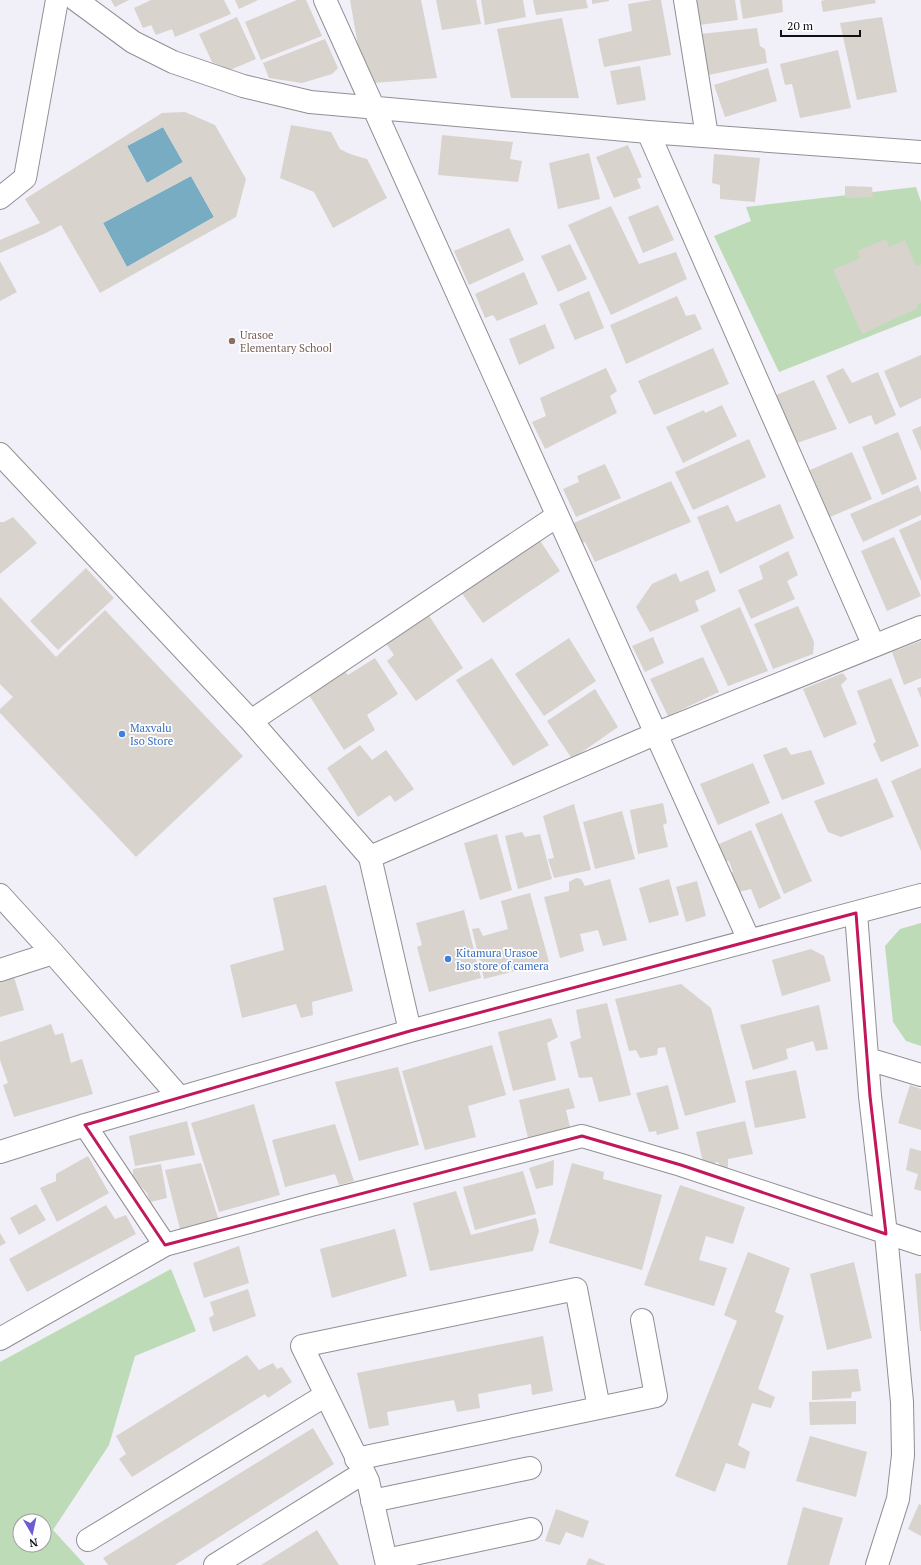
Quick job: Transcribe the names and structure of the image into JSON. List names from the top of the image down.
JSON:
{
  "places": ["Urasoe Elementary School", "Maxvalu Iso Store", "Kitamura Urasoe Iso store of camera"],
  "scale_bar": "20 m",
  "north": "bottom"
}
